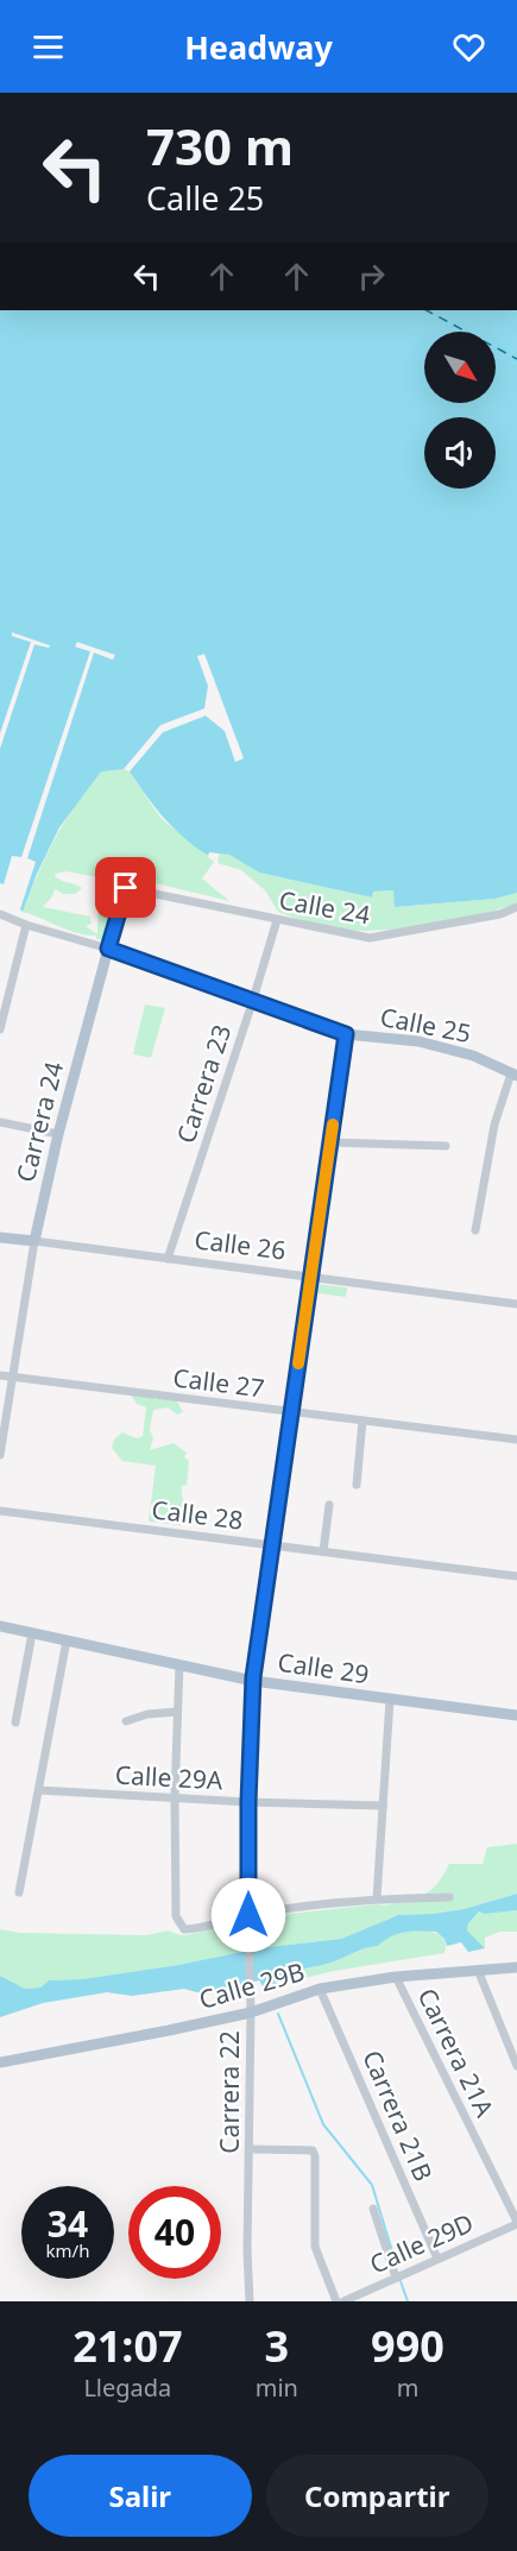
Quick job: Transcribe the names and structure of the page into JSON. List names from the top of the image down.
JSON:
{
  "streets": {
    "main road": [
      "Calle 25",
      "Carrera 24",
      "Calle 26",
      "Calle 29",
      "Calle 29B"
    ],
    "street": [
      "Calle 24",
      "Carrera 23",
      "Calle 27",
      "Calle 28",
      "Calle 29A",
      "Carrera 21A",
      "Carrera 22",
      "Carrera 21B",
      "Calle 29D"
    ]
  },
  "crossings": [
    ["Calle 24", "Carrera 23"],
    ["Calle 24", "Carrera 24"],
    ["Calle 25", "Carrera 23"],
    ["Calle 25", "Carrera 24"],
    ["Calle 25", "Carrera 22"],
    ["Carrera 23", "Calle 26"],
    ["Carrera 24", "Calle 26"],
    ["Carrera 24", "Calle 27"],
    ["Calle 26", "Carrera 22"],
    ["Calle 27", "Carrera 22"],
    ["Calle 28", "Carrera 22"],
    ["Calle 29", "Carrera 22"],
    ["Calle 29A", "Carrera 22"],
    ["Calle 29B", "Carrera 21A"],
    ["Calle 29B", "Carrera 22"],
    ["Calle 29B", "Carrera 21B"],
    ["Carrera 21A", "Calle 29D"],
    ["Carrera 21B", "Calle 29D"]
  ],
  "north": "bottom right",
  "page": {
    "header": "Headway",
    "turn": ["730 m", "Calle 25"],
    "speed": "34 km/h",
    "limit": "40",
    "eta": [
      "21:07",
      "Llegada",
      "3",
      "min",
      "990",
      "m"
    ],
    "buttons": ["Salir", "Compartir"]
  }
}
